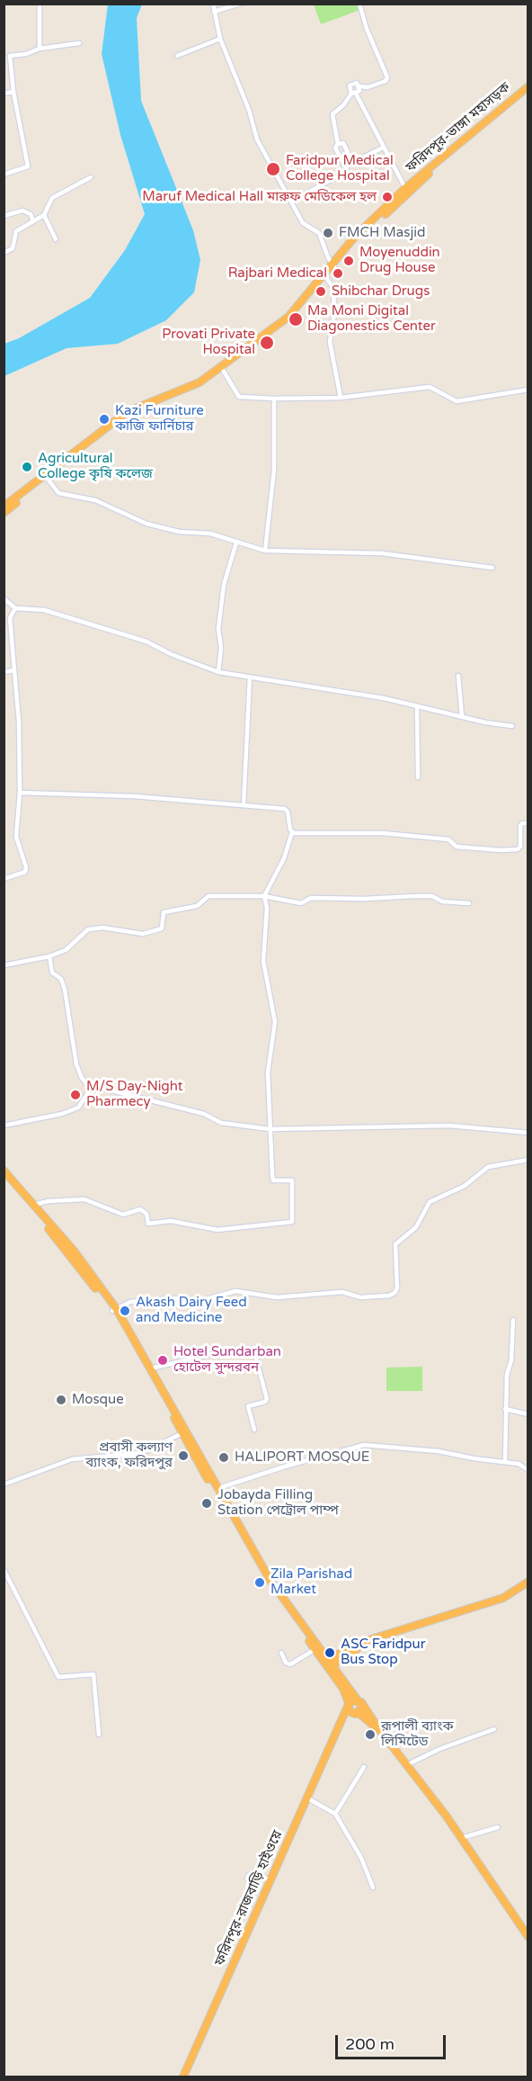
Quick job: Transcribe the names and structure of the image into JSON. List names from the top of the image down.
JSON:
{
  "streets": {
    "highway": ["ফরিদপুর-ভাঙ্গা মহাসড়ক", "ফরিদপুর-রাজবাড়ি হাইওয়ে"]
  },
  "places": [
    "Faridpur Medical College Hospital",
    "Maruf Medical Hall মারুফ মেডিকেল হল",
    "FMCH Masjid",
    "Moyenuddin Drug House",
    "Rajbari Medical",
    "Shibchar Drugs",
    "Ma Moni Digital Diagonestics Center",
    "Provati Private Hospital",
    "Kazi Furniture কাজি ফার্নিচার",
    "Agricultural College কৃষি কলেজ",
    "M/S Day-Night Pharmecy",
    "Akash Dairy Feed and Medicine",
    "Hotel Sundarban হোটেল সুন্দরবন",
    "Mosque",
    "প্রবাসী কল্যাণ ব্যাংক, ফরিদপুর",
    "HALIPORT MOSQUE",
    "Jobayda Filling Station পেট্রোল পাম্প",
    "Zila Parishad Market",
    "ASC Faridpur Bus Stop",
    "রূপালী ব্যাংক লিমিটেড"
  ],
  "scale_bar": "200 m"
}
